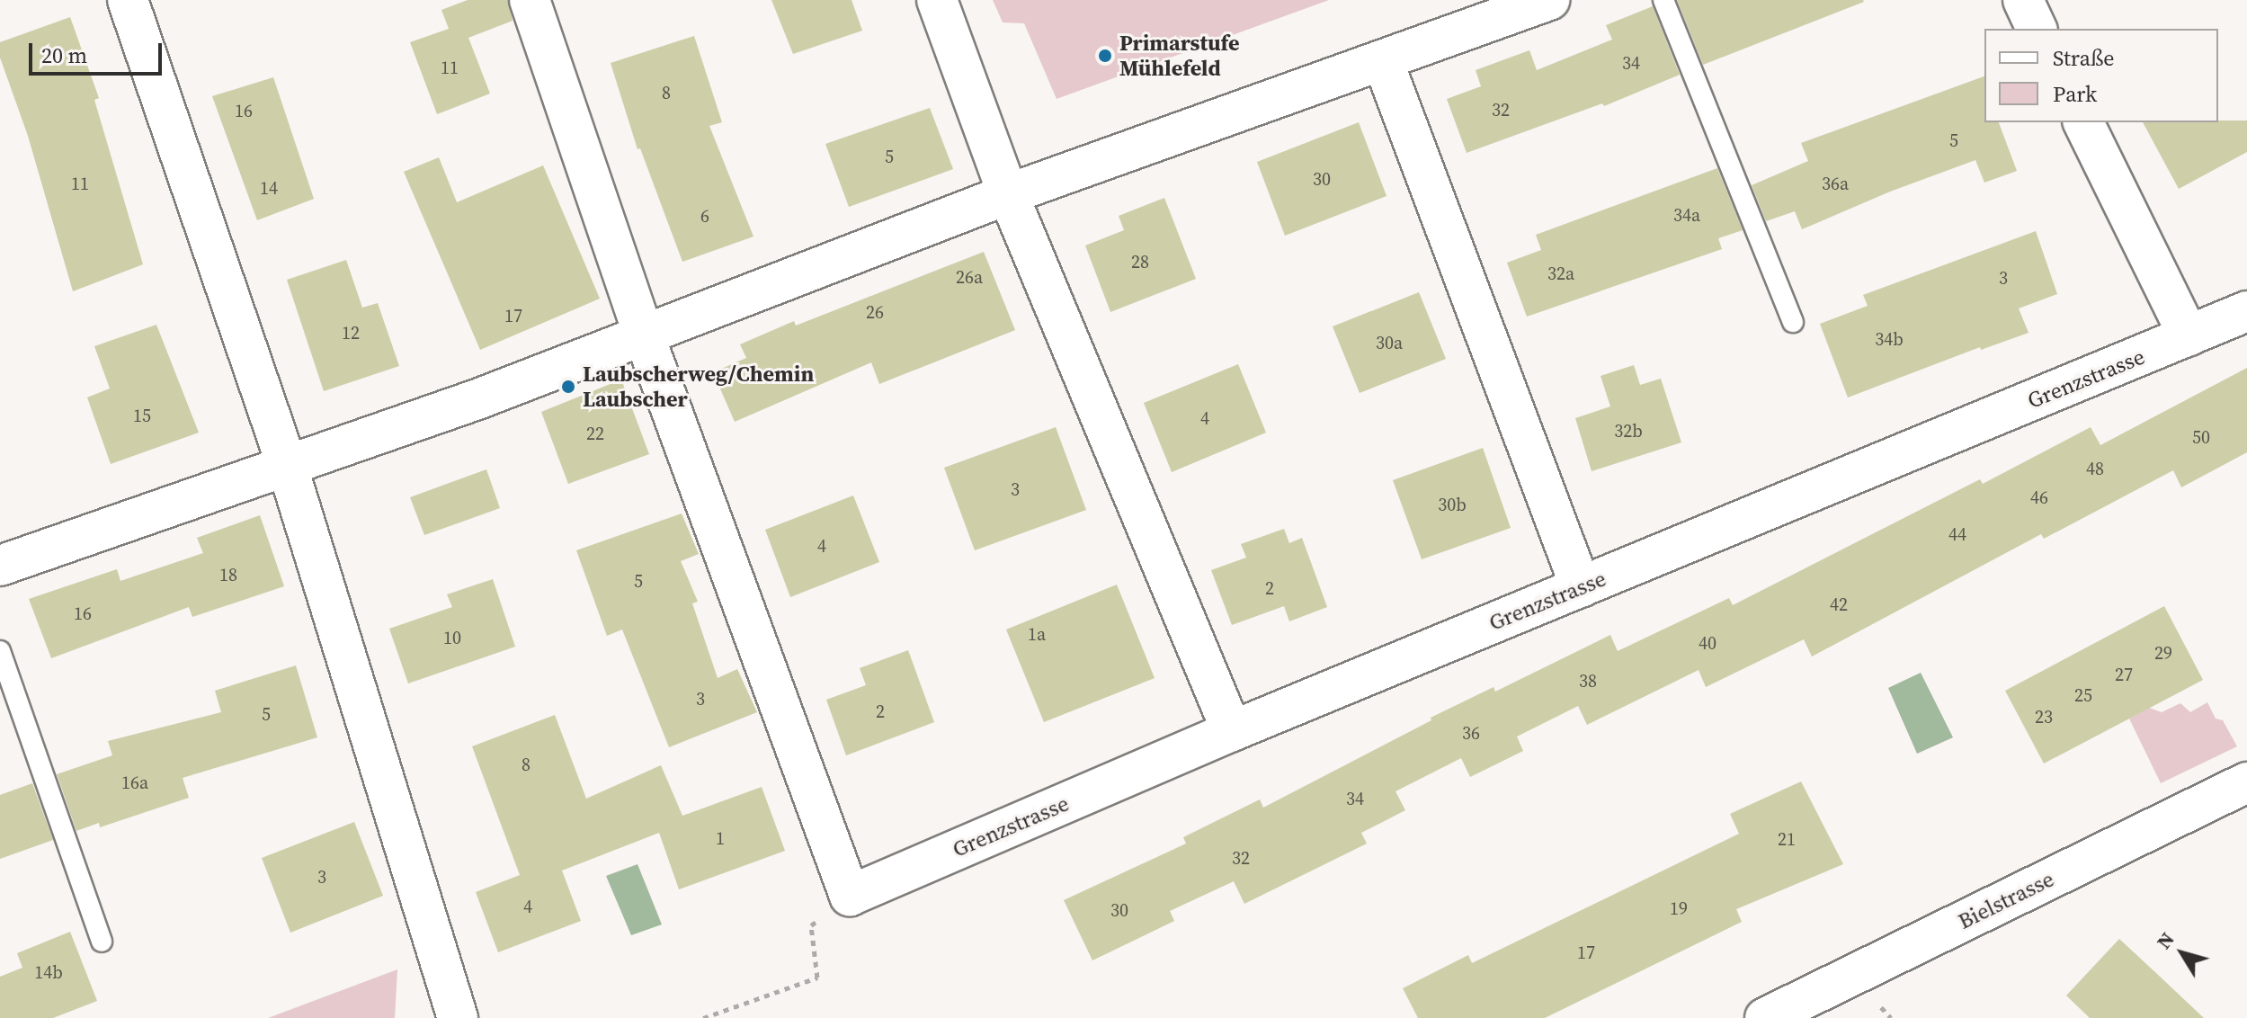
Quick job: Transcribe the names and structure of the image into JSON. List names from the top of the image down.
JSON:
{
  "streets": {
    "street": ["Grenzstrasse", "Bielstrasse"]
  },
  "places": ["Primarstufe Mühlefeld", "Laubscherweg/Chemin Laubscher"],
  "house_numbers": [
    "34",
    "11",
    "8",
    "32",
    "16",
    "5",
    "5",
    "30",
    "11",
    "36a",
    "14",
    "34a",
    "6",
    "28",
    "32a",
    "26a",
    "3",
    "26",
    "17",
    "12",
    "34b",
    "30a",
    "15",
    "4",
    "32b",
    "22",
    "50",
    "48",
    "3",
    "46",
    "30b",
    "44",
    "4",
    "18",
    "5",
    "2",
    "42",
    "16",
    "1a",
    "10",
    "40",
    "29",
    "27",
    "38",
    "25",
    "3",
    "2",
    "5",
    "23",
    "36",
    "8",
    "16a",
    "34",
    "1",
    "21",
    "32",
    "3",
    "4",
    "19",
    "30",
    "17",
    "14b"
  ],
  "legend": ["Straße", "Park"],
  "scale_bar": "20 m",
  "north": "top left"
}
